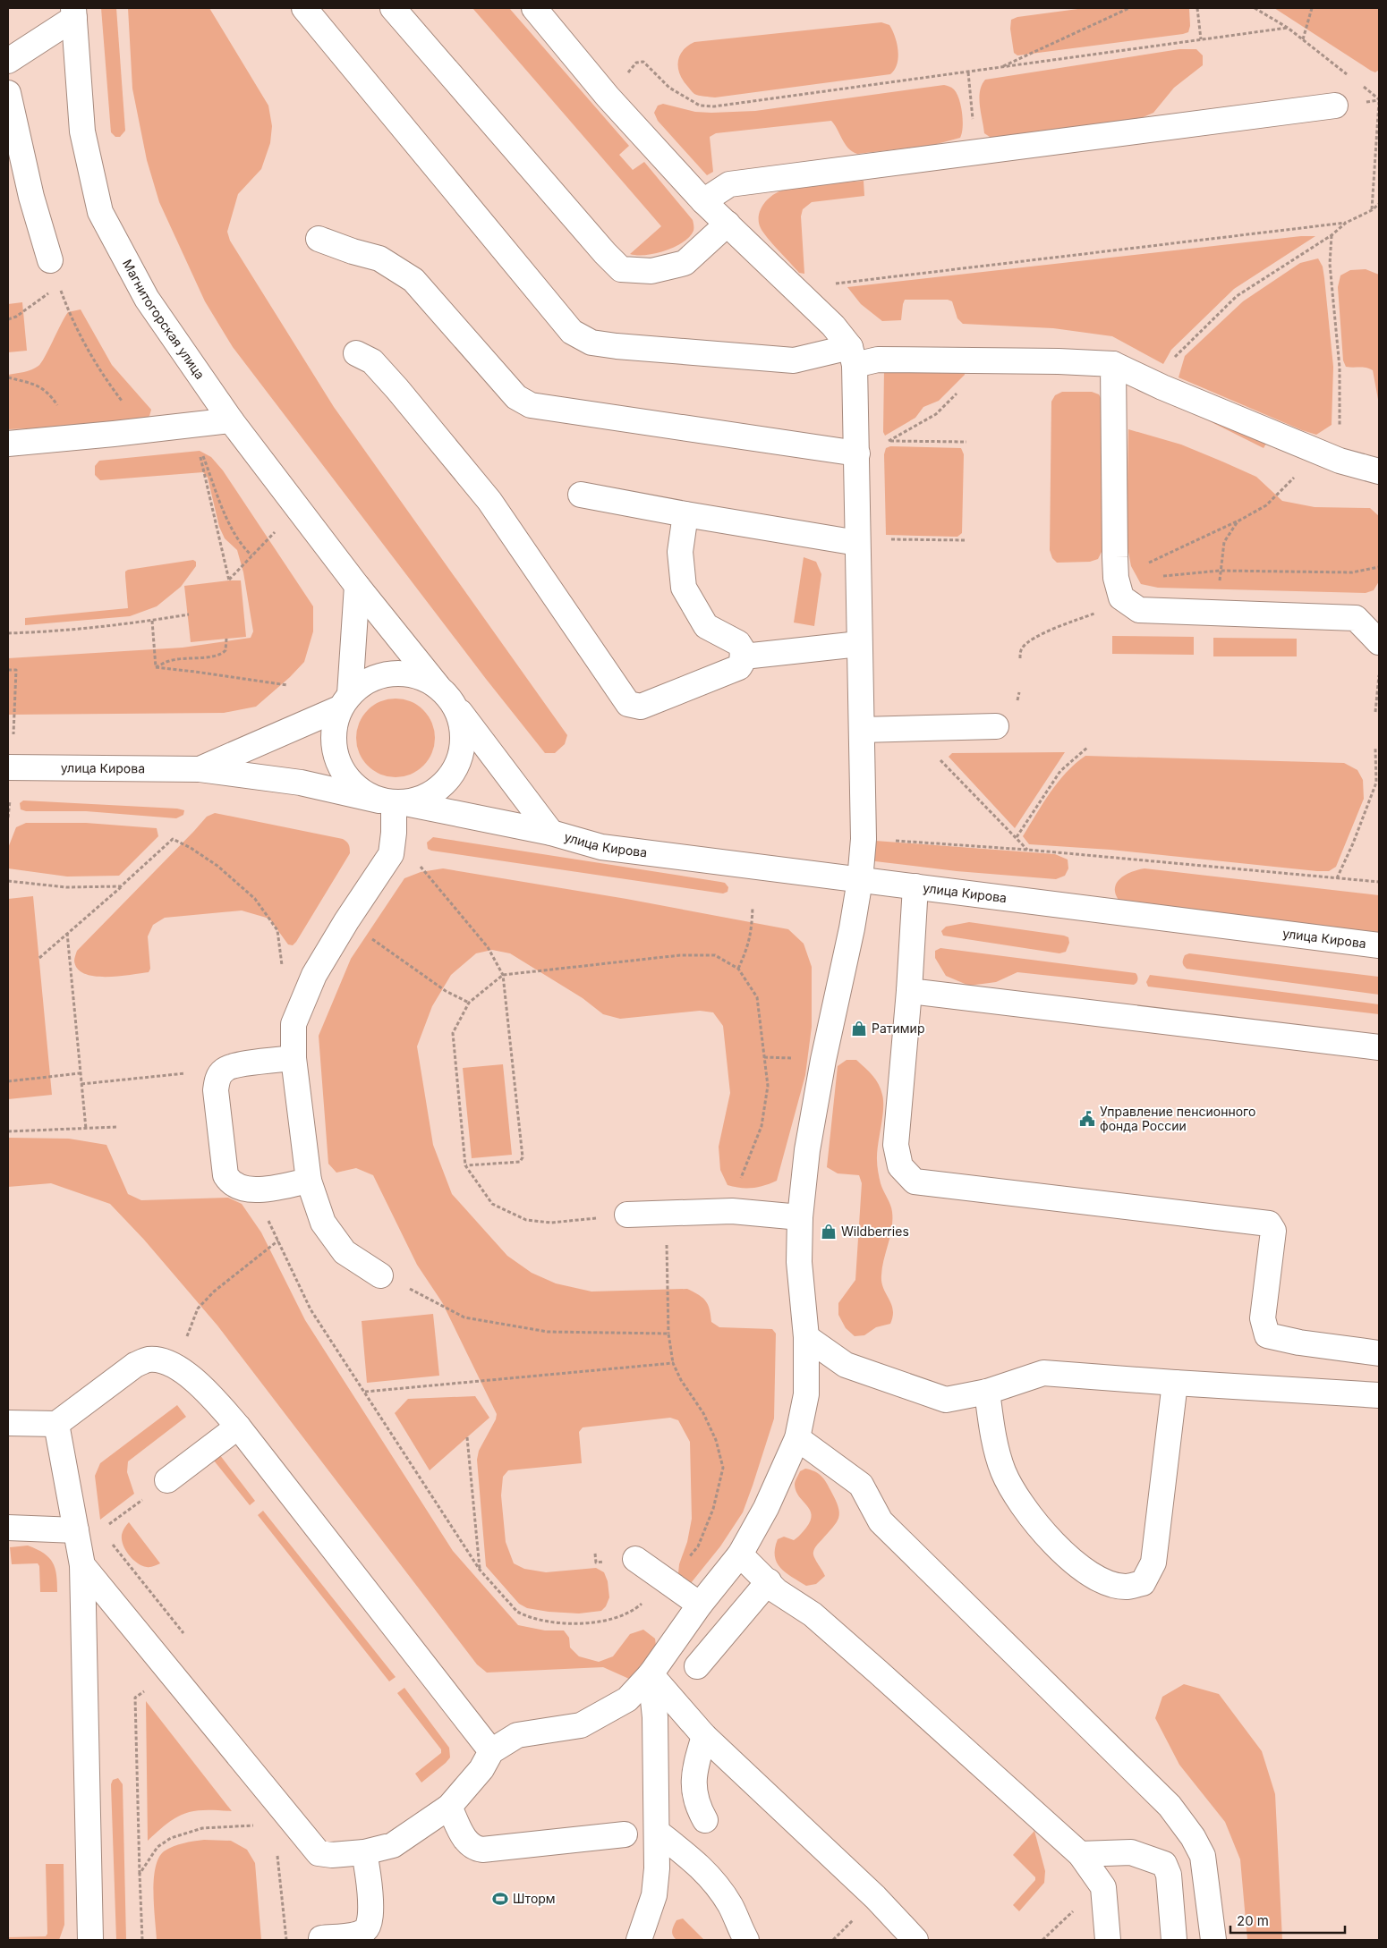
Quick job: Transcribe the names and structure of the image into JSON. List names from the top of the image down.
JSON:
{
  "streets": {
    "main road": ["Магнитогорская улица", "улица Кирова"]
  },
  "crossings": [
    ["Магнитогорская улица", "улица Кирова"]
  ],
  "places": {
    "shop": ["Ратимир", "Wildberries"],
    "public building": ["Управление пенсионного фонда России"],
    "sports": ["Шторм"]
  },
  "scale_bar": "20 m"
}
